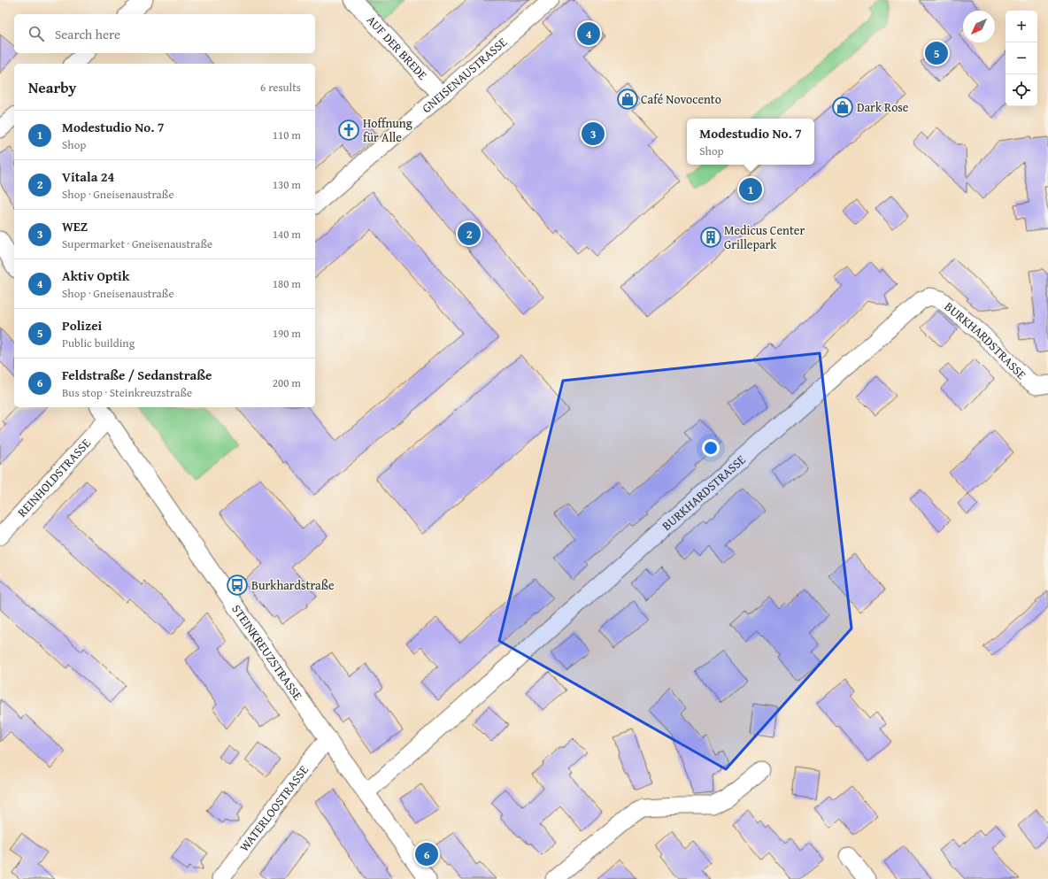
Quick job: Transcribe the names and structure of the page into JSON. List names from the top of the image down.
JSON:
{
  "streets": {
    "street": [
      "AUF DER BREDE",
      "GNEISENAUSTRASSE",
      "BURKHARDSTRASSE",
      "REINHOLDSTRASSE",
      "STEINKREUZSTRASSE",
      "WATERLOOSTRASSE"
    ]
  },
  "crossings": [
    ["AUF DER BREDE", "GNEISENAUSTRASSE"],
    ["BURKHARDSTRASSE", "STEINKREUZSTRASSE"],
    ["REINHOLDSTRASSE", "STEINKREUZSTRASSE"],
    ["STEINKREUZSTRASSE", "WATERLOOSTRASSE"]
  ],
  "places": {
    "shop": ["Café Novocento", "Dark Rose"],
    "church": ["Hoffnung für Alle"],
    "building": ["Medicus Center Grillepark"],
    "bus stop": ["Burkhardstraße"]
  },
  "north": "bottom left",
  "page": {
    "map_buttons": ["+", "−"],
    "search": "Search here",
    "pins": [
      "4",
      "5",
      "3",
      "1",
      "2",
      "6"
    ],
    "heading": ["Nearby", "6 results"],
    "list": [
      {
        "mark": "1",
        "name": "Modestudio No. 7",
        "note": "Shop",
        "value": "110 m"
      },
      {
        "mark": "2",
        "name": "Vitala 24",
        "note": "Shop · Gneisenaustraße",
        "value": "130 m"
      },
      {
        "mark": "3",
        "name": "WEZ",
        "note": "Supermarket · Gneisenaustraße",
        "value": "140 m"
      },
      {
        "mark": "4",
        "name": "Aktiv Optik",
        "note": "Shop · Gneisenaustraße",
        "value": "180 m"
      },
      {
        "mark": "5",
        "name": "Polizei",
        "note": "Public building",
        "value": "190 m"
      },
      {
        "mark": "6",
        "name": "Feldstraße / Sedanstraße",
        "note": "Bus stop · Steinkreuzstraße",
        "value": "200 m"
      }
    ],
    "popup": ["Modestudio No. 7", "Shop"]
  }
}
